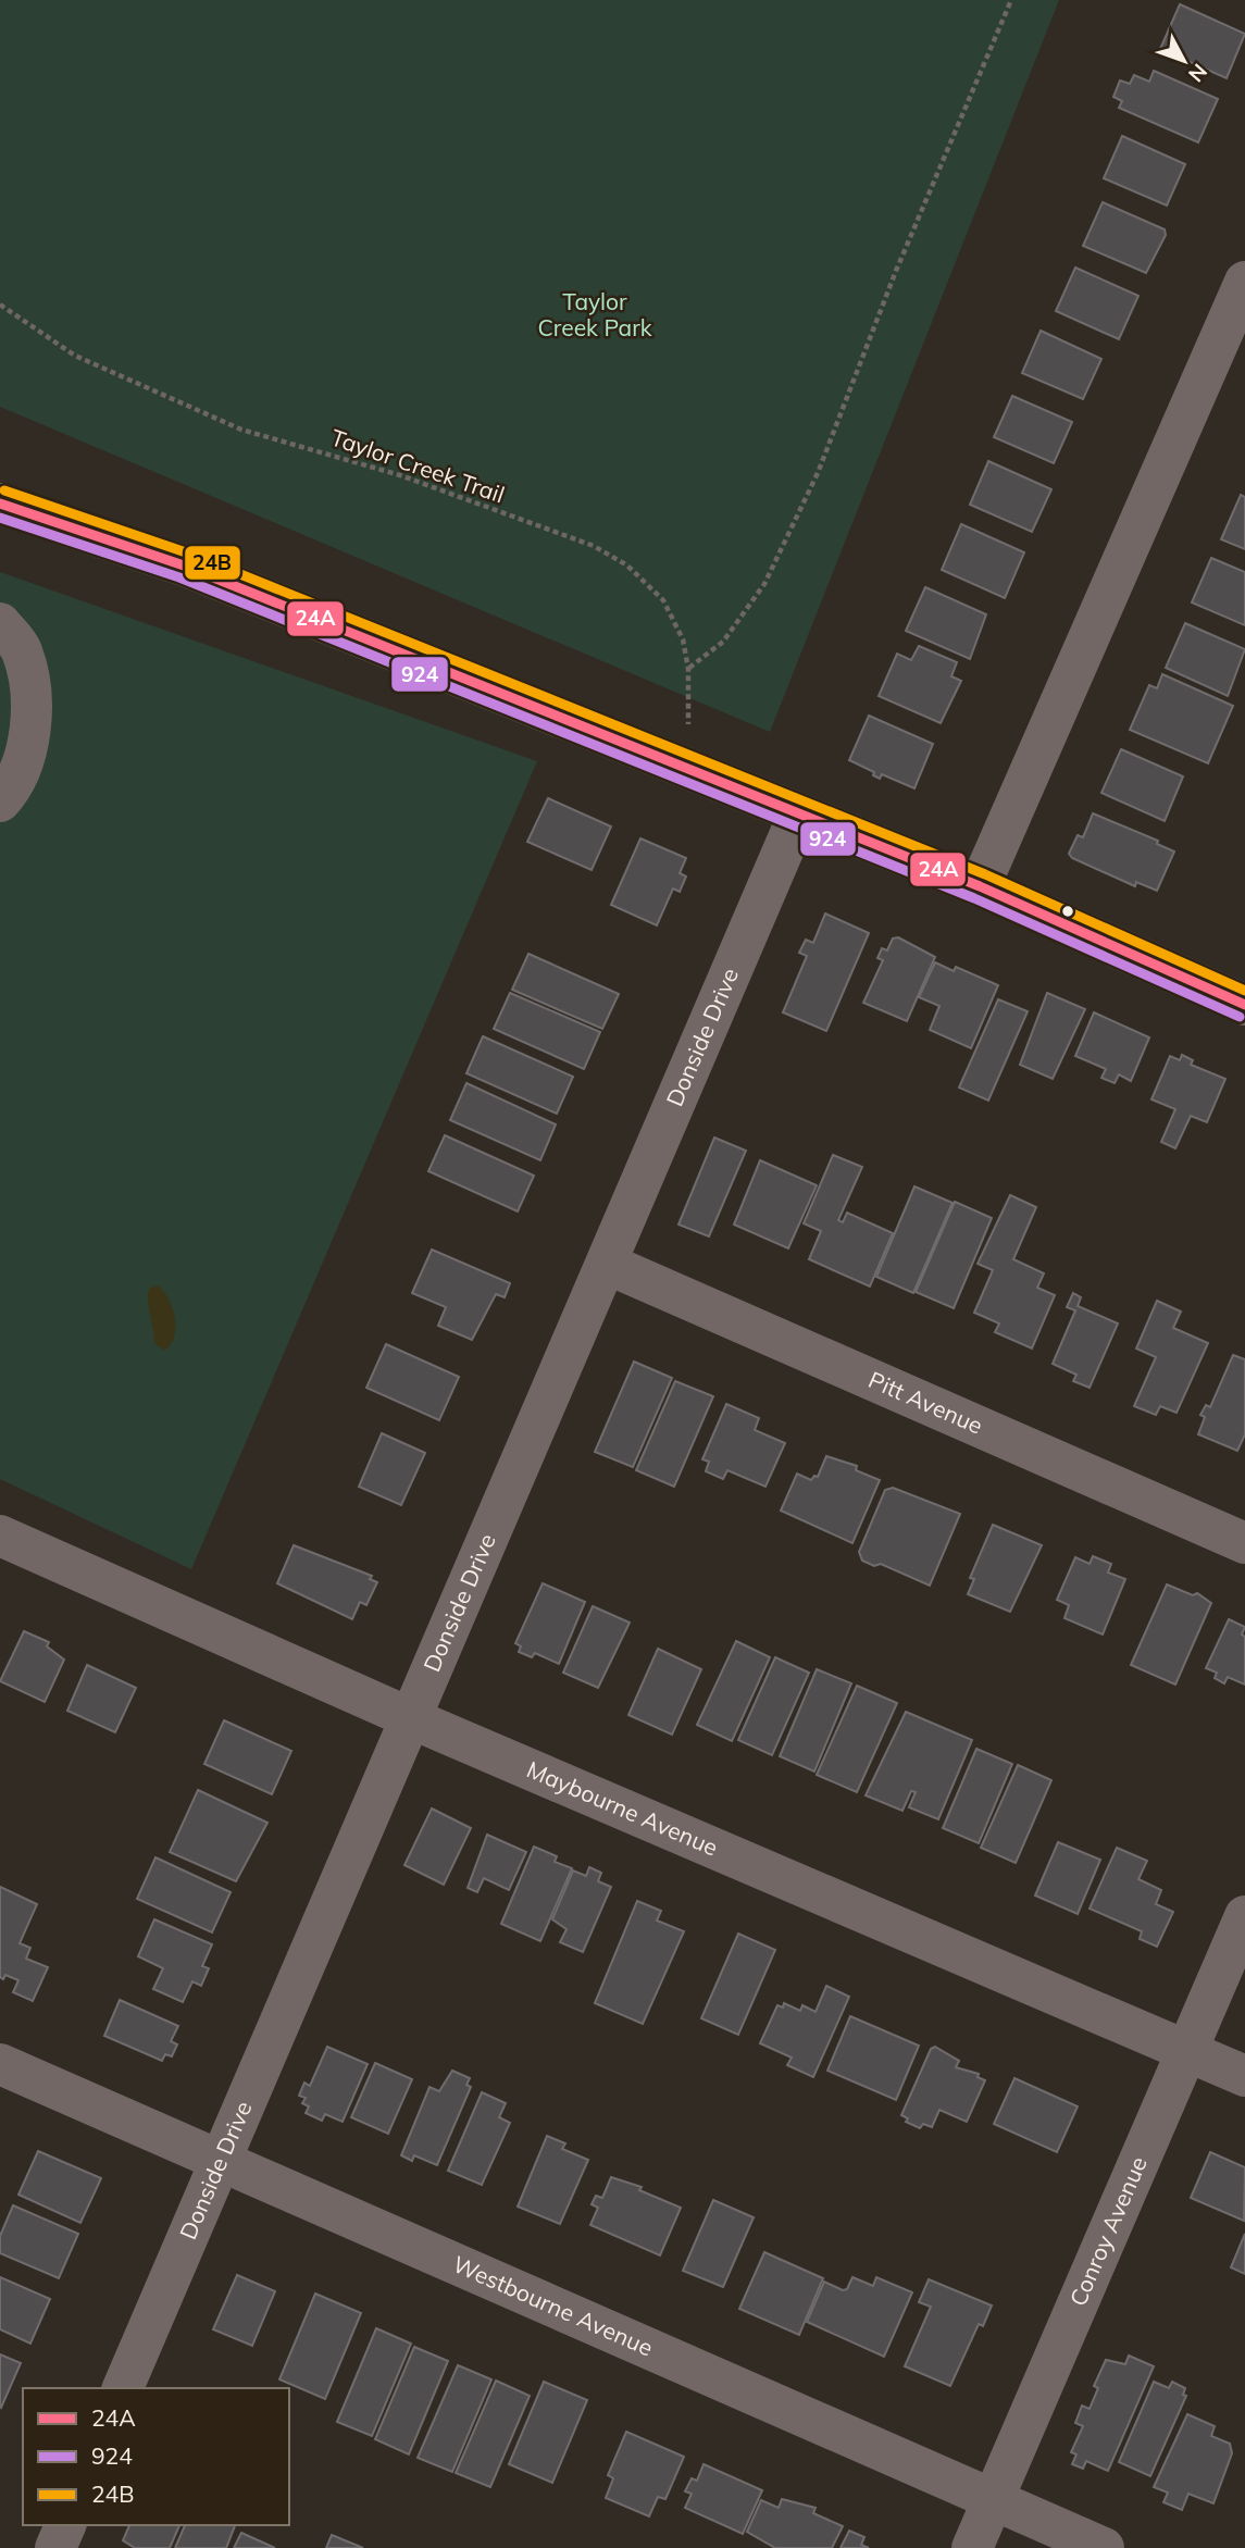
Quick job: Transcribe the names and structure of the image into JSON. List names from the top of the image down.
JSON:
{
  "streets": {
    "street": [
      "Donside Drive",
      "Pitt Avenue",
      "Maybourne Avenue",
      "Conroy Avenue",
      "Westbourne Avenue"
    ],
    "path": ["Taylor Creek Trail"]
  },
  "crossings": [
    ["Donside Drive", "Pitt Avenue"],
    ["Donside Drive", "Maybourne Avenue"],
    ["Donside Drive", "Westbourne Avenue"],
    ["Maybourne Avenue", "Conroy Avenue"],
    ["Conroy Avenue", "Westbourne Avenue"]
  ],
  "parks": ["Taylor Creek Park"],
  "lines": ["transit line 24B", "transit line 24A", "transit line 924"],
  "legend": ["24A", "924", "24B"],
  "north": "bottom right"
}
